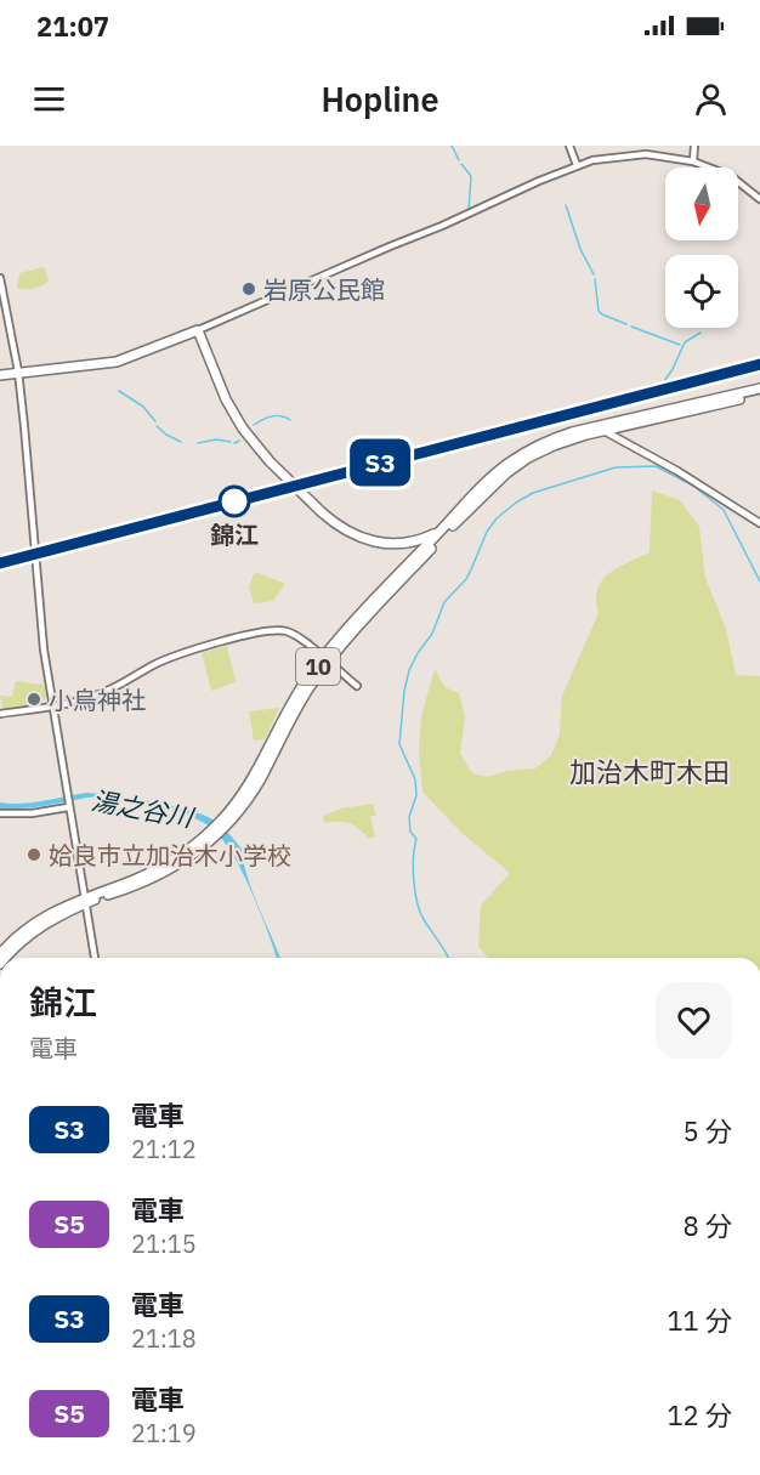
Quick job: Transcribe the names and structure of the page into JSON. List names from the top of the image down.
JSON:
{
  "streets": {
    "highway": ["10"]
  },
  "districts": ["加治木町木田"],
  "water": ["湯之谷川"],
  "places": [
    "岩原公民館",
    "錦江",
    "小烏神社",
    "姶良市立加治木小学校"
  ],
  "north": "bottom",
  "page": {
    "status": "21:07",
    "header": "Hopline",
    "on_map": "S3",
    "heading": ["錦江", "電車"],
    "list": [
      {
        "mark": "S3",
        "name": "電車",
        "note": "21:12",
        "value": "5 分"
      },
      {
        "mark": "S5",
        "name": "電車",
        "note": "21:15",
        "value": "8 分"
      },
      {
        "mark": "S3",
        "name": "電車",
        "note": "21:18",
        "value": "11 分"
      },
      {
        "mark": "S5",
        "name": "電車",
        "note": "21:19",
        "value": "12 分"
      }
    ]
  }
}
